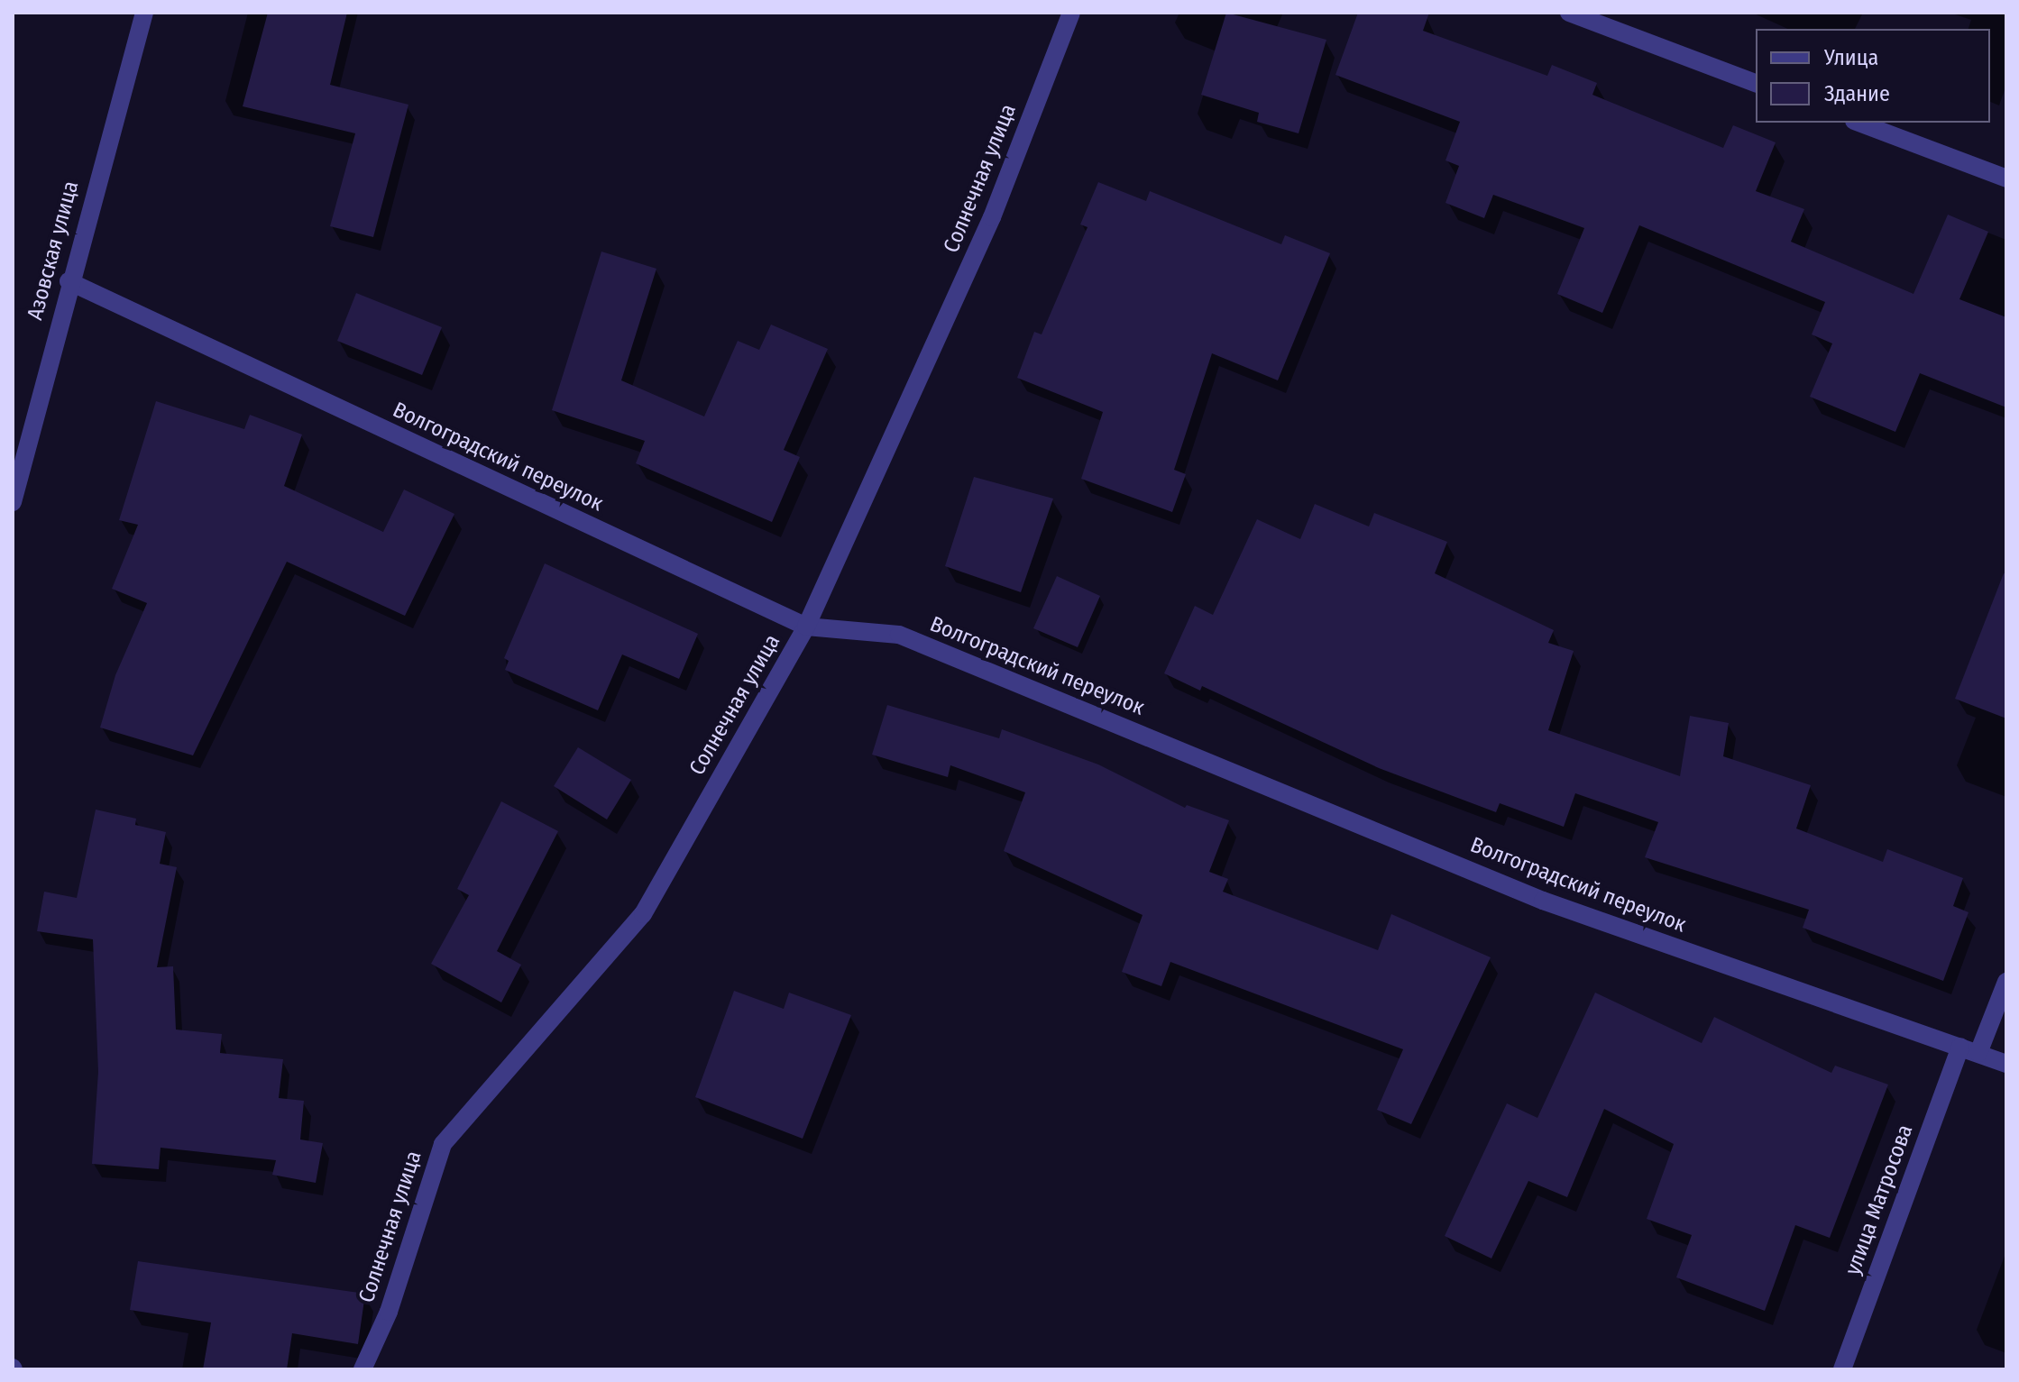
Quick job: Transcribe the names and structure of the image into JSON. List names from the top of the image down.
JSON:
{
  "streets": {
    "street": [
      "Солнечная улица",
      "Азовская улица",
      "Волгоградский переулок",
      "улица Матросова"
    ]
  },
  "crossings": [
    ["Солнечная улица", "Волгоградский переулок"],
    ["Азовская улица", "Волгоградский переулок"],
    ["Волгоградский переулок", "улица Матросова"]
  ],
  "legend": ["Улица", "Здание"]
}
